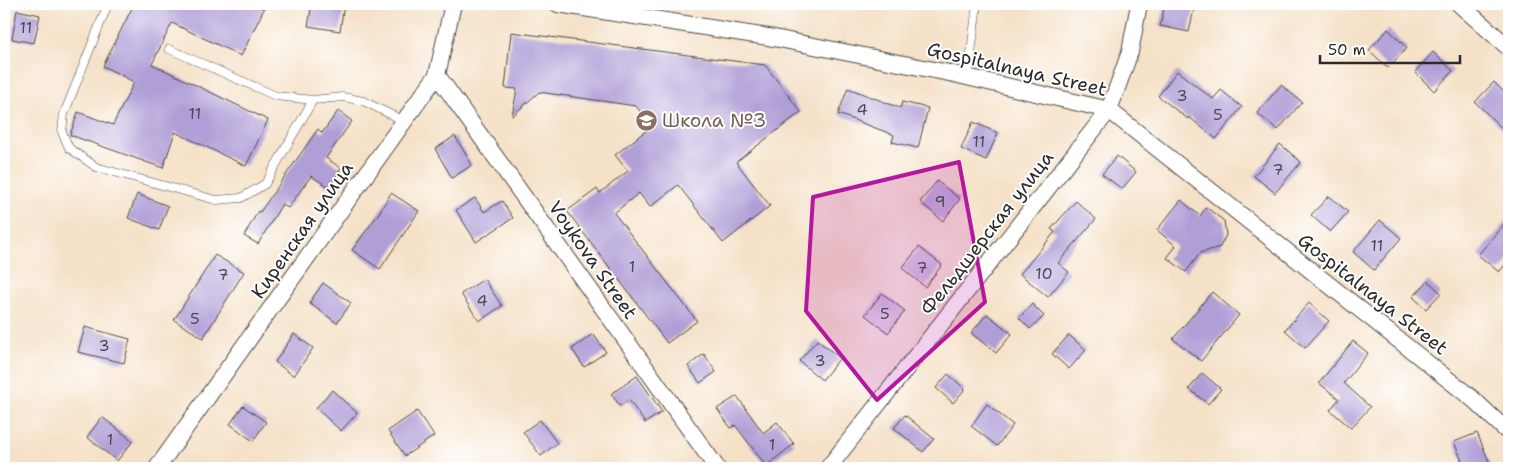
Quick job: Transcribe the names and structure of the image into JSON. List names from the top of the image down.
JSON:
{
  "streets": {
    "street": [
      "Gospitalnaya Street",
      "Киренская улица",
      "Фельдшерская улица",
      "Voykova Street"
    ]
  },
  "crossings": [
    ["Gospitalnaya Street", "Фельдшерская улица"],
    ["Киренская улица", "Voykova Street"]
  ],
  "places": {
    "school or university": ["Школа №3"]
  },
  "house_numbers": [
    "11",
    "3",
    "4",
    "11",
    "5",
    "11",
    "7",
    "9",
    "11",
    "1",
    "7",
    "10",
    "7",
    "4",
    "5",
    "5",
    "3",
    "3",
    "1",
    "1"
  ],
  "scale_bar": "50 m"
}
